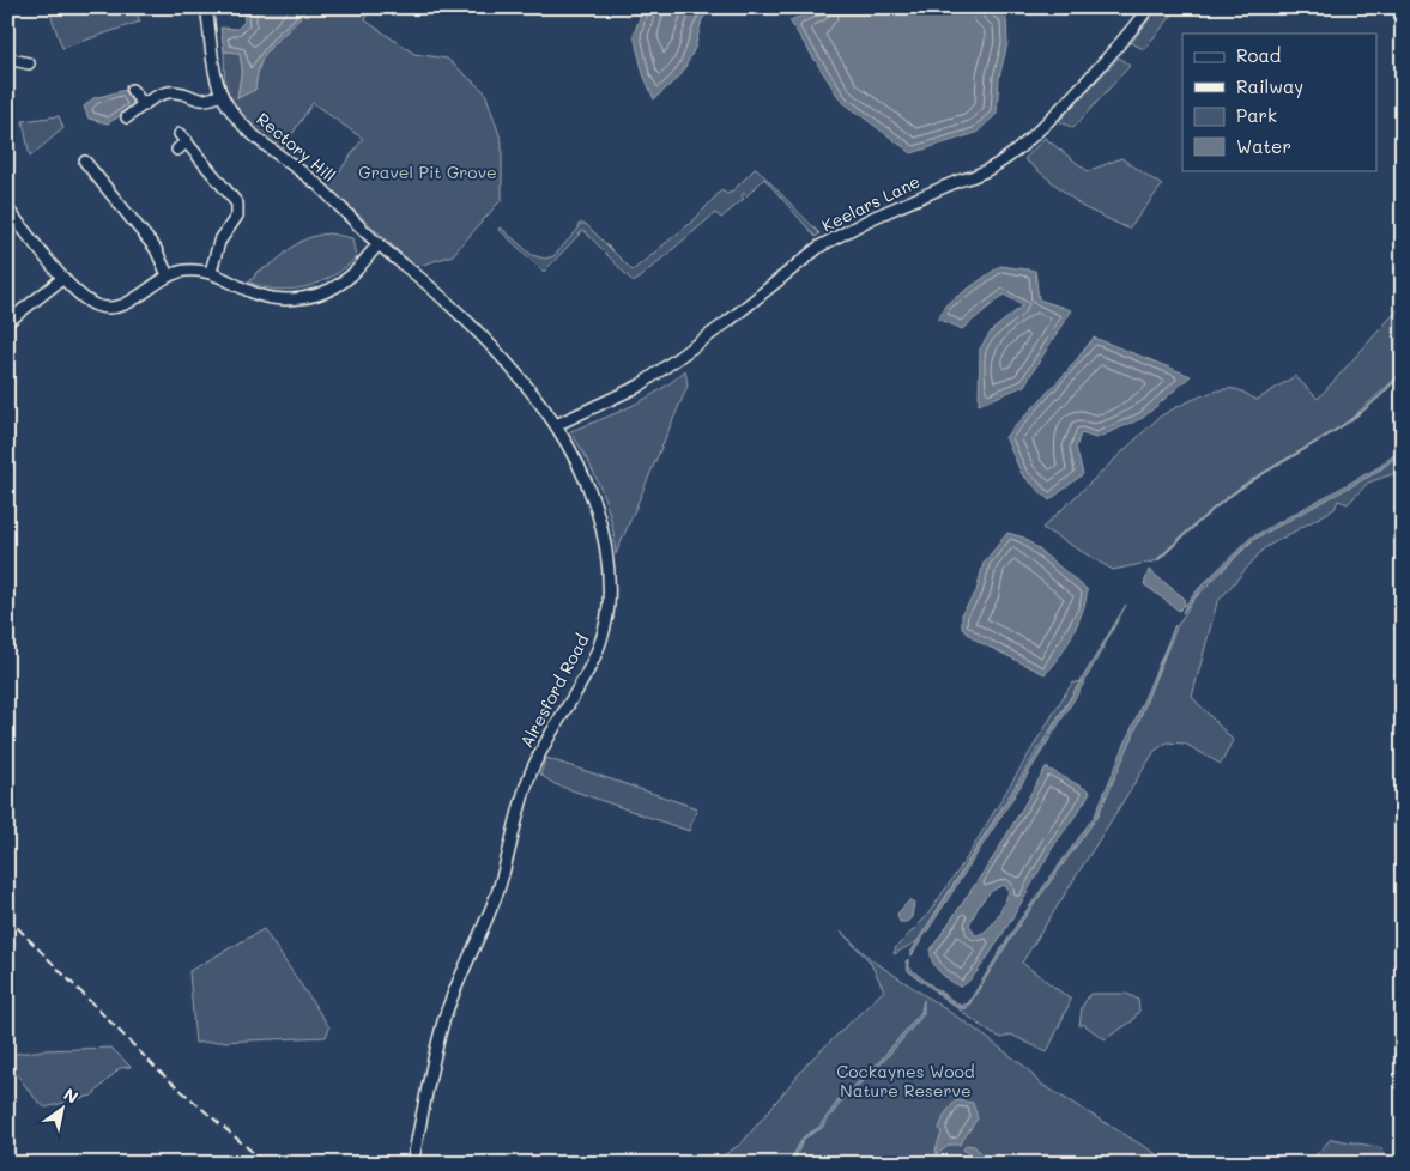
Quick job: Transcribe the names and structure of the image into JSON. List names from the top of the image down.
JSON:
{
  "streets": {
    "street": ["Rectory Hill", "Keelars Lane", "Alresford Road"]
  },
  "crossings": [
    ["Rectory Hill", "Alresford Road"],
    ["Keelars Lane", "Alresford Road"]
  ],
  "parks": ["Gravel Pit Grove", "Cockaynes Wood Nature Reserve"],
  "legend": [
    "Road",
    "Railway",
    "Park",
    "Water"
  ],
  "north": "top right"
}
